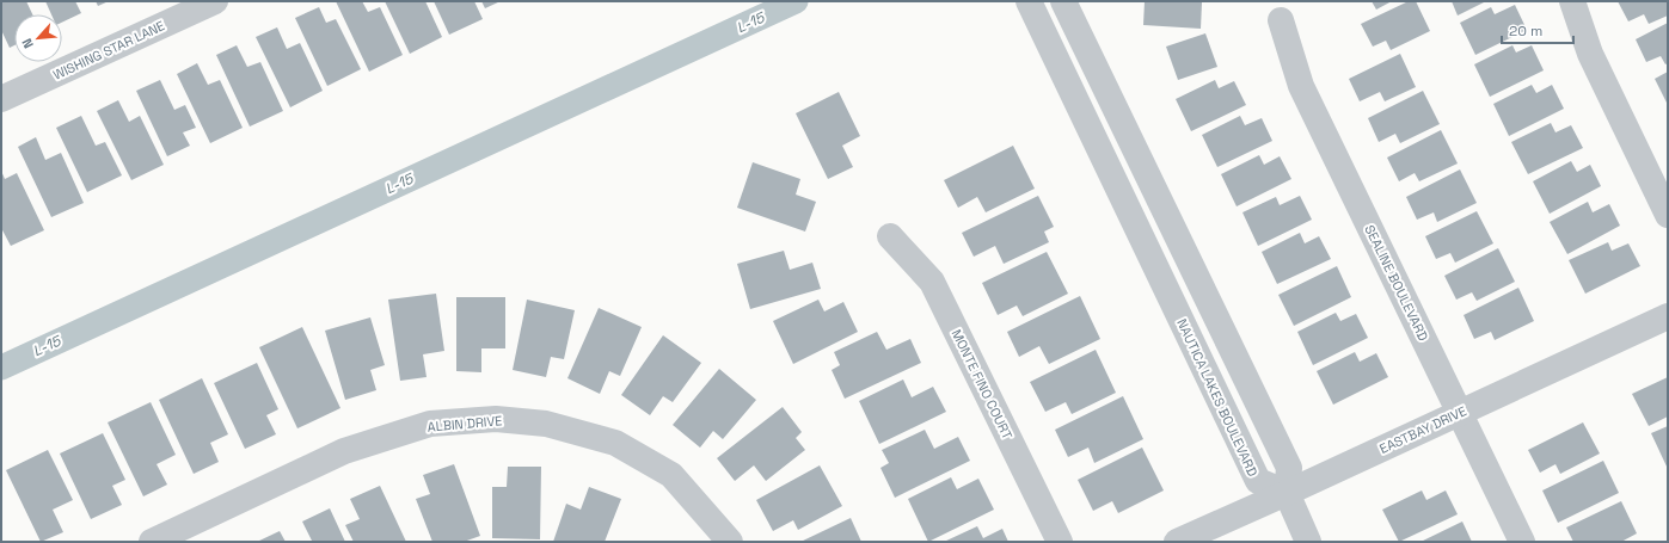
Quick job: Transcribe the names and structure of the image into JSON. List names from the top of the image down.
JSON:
{
  "streets": {
    "street": [
      "WISHING STAR LANE",
      "SEALINE BOULEVARD",
      "MONTE FINO COURT",
      "NAUTICA LAKES BOULEVARD",
      "ALBIN DRIVE",
      "EASTBAY DRIVE"
    ]
  },
  "crossings": [
    ["SEALINE BOULEVARD", "EASTBAY DRIVE"],
    ["NAUTICA LAKES BOULEVARD", "EASTBAY DRIVE"]
  ],
  "water": ["L-15"],
  "scale_bar": "20 m",
  "north": "bottom left"
}
